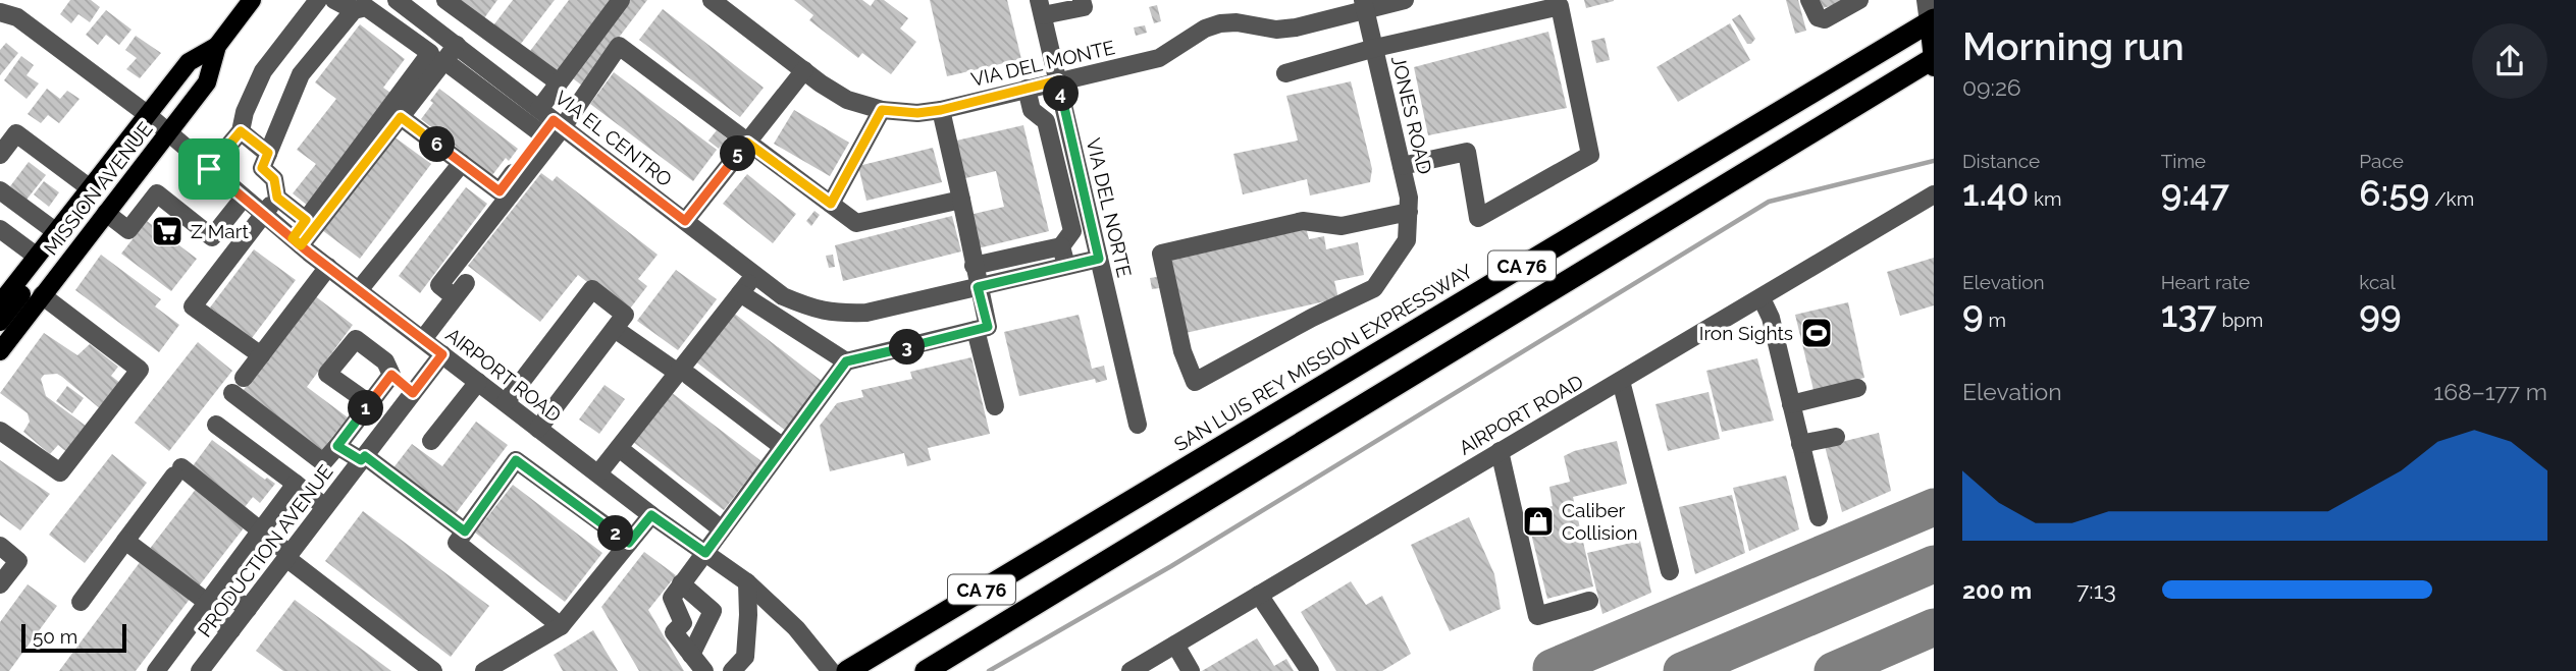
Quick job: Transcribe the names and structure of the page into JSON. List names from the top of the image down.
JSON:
{
  "streets": {
    "highway": ["CA 76", "SAN LUIS REY MISSION EXPRESSWAY"],
    "main road": ["MISSION AVENUE"],
    "street": [
      "VIA DEL MONTE",
      "JONES ROAD",
      "VIA EL CENTRO",
      "VIA DEL NORTE",
      "AIRPORT ROAD",
      "PRODUCTION AVENUE"
    ]
  },
  "crossings": [
    ["VIA DEL MONTE", "JONES ROAD"],
    ["VIA DEL MONTE", "VIA DEL NORTE"],
    ["VIA EL CENTRO", "VIA DEL NORTE"],
    ["MISSION AVENUE", "AIRPORT ROAD"],
    ["AIRPORT ROAD", "PRODUCTION AVENUE"]
  ],
  "places": {
    "supermarket": ["Z Mart"],
    "sports": ["Iron Sights"],
    "shop": ["Caliber Collision"]
  },
  "scale_bar": "50 m",
  "page": {
    "heading": ["Morning run", "09:26"],
    "pins": [
      "4",
      "6",
      "5",
      "3",
      "1",
      "2"
    ],
    "stats": [
      ["Distance", "1.40 km"],
      ["Time", "9:47"],
      ["Pace", "6:59 /km"],
      ["Elevation", "9 m"],
      ["Heart rate", "137 bpm"],
      ["kcal", "99"]
    ],
    "chart": ["Elevation", "168–177 m"],
    "list": [
      {
        "name": "200 m",
        "note": "7:13"
      }
    ],
    "scale": "50 m"
  }
}
